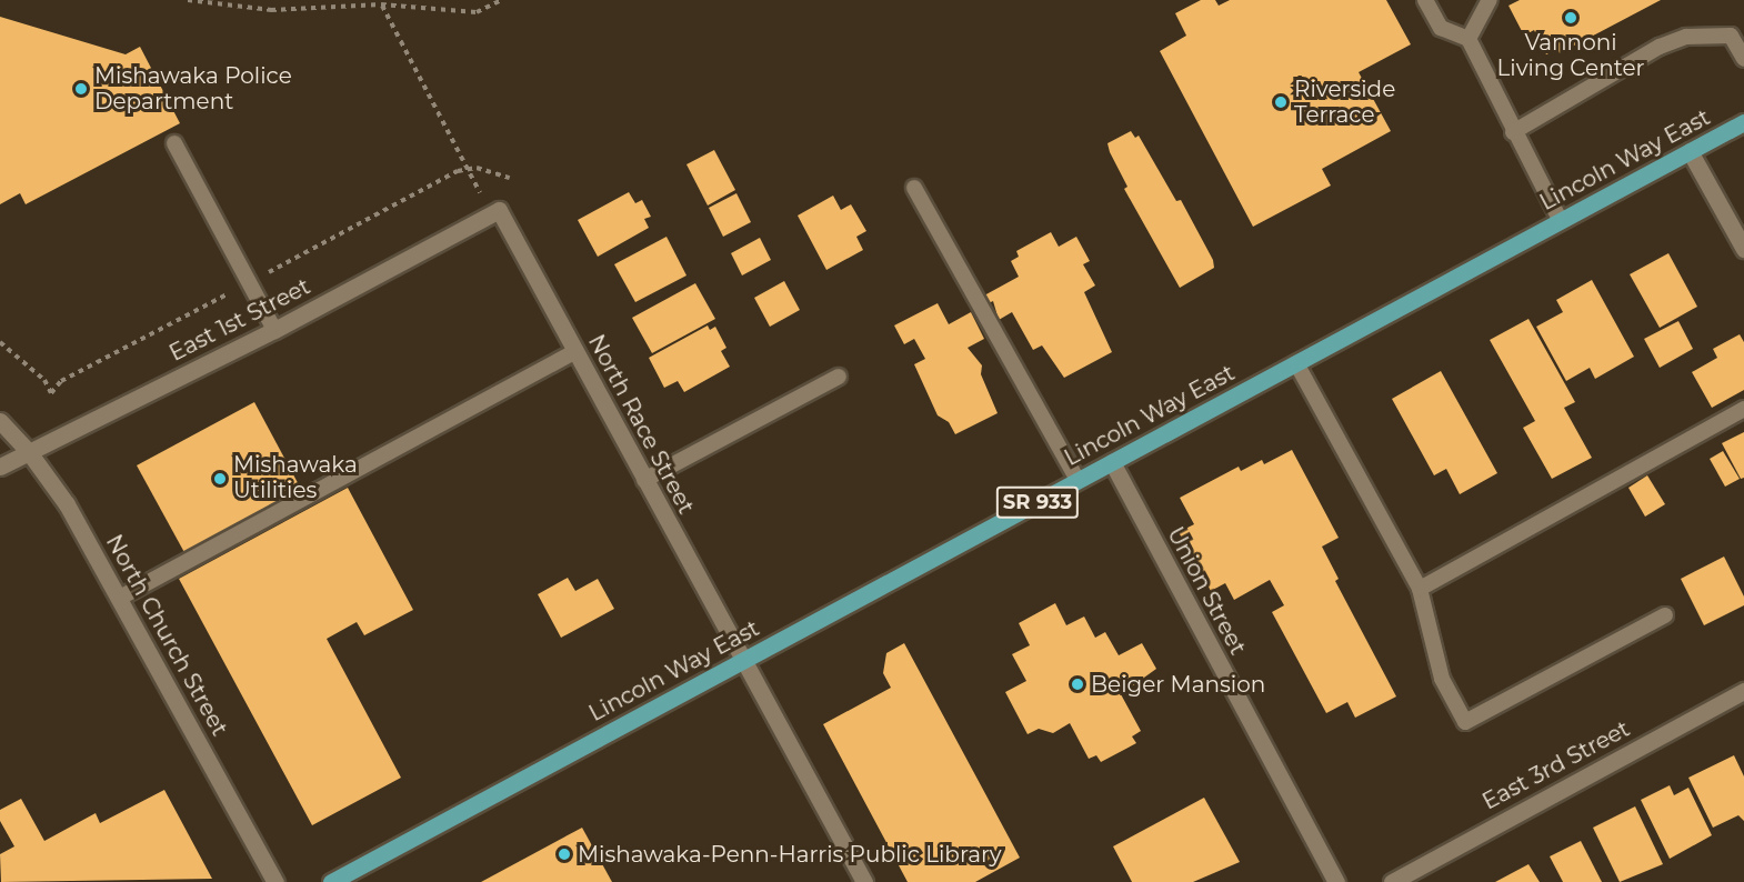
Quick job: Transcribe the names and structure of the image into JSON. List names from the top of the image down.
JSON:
{
  "streets": {
    "main road": ["Lincoln Way East", "SR 933"],
    "street": [
      "East 1st Street",
      "North Race Street",
      "Union Street",
      "North Church Street",
      "East 3rd Street"
    ]
  },
  "crossings": [
    ["Lincoln Way East", "North Race Street"],
    ["Lincoln Way East", "Union Street"],
    ["East 1st Street", "North Race Street"],
    ["East 1st Street", "North Church Street"]
  ],
  "places": [
    "Vannoni Living Center",
    "Mishawaka Police Department",
    "Riverside Terrace",
    "Mishawaka Utilities",
    "Beiger Mansion",
    "Mishawaka-Penn-Harris Public Library"
  ]
}
